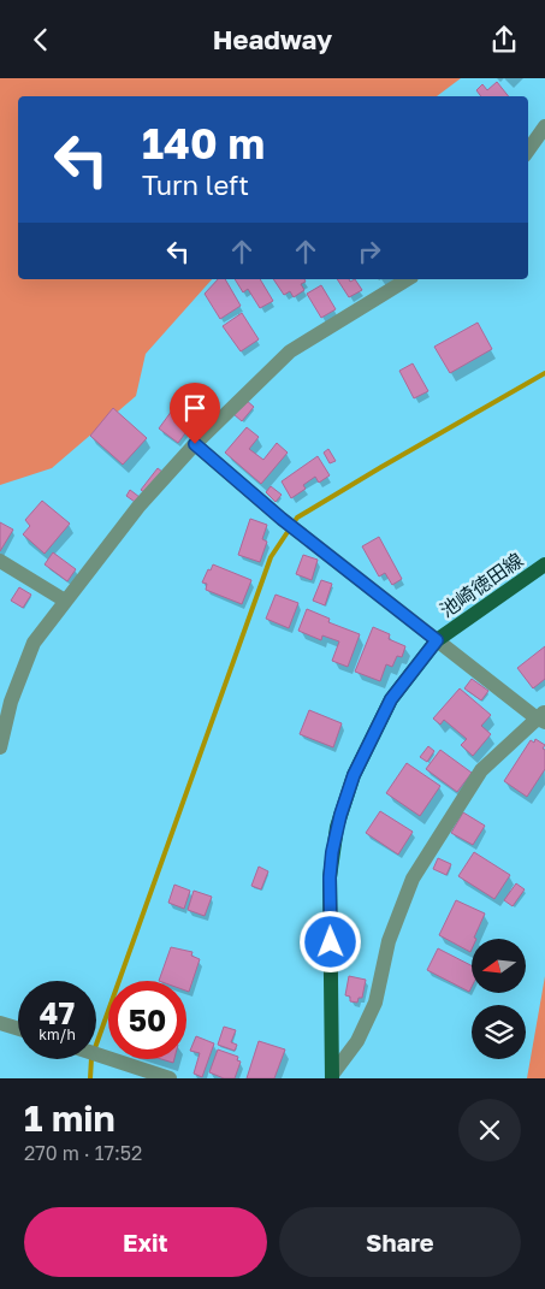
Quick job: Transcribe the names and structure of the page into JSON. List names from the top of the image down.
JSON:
{
  "streets": {
    "main road": ["池崎徳田線"]
  },
  "north": "left",
  "page": {
    "header": "Headway",
    "turn": ["140 m", "Turn left"],
    "speed": "47 km/h",
    "limit": "50",
    "heading": ["1 min", "270 m · 17:52"],
    "buttons": ["Exit", "Share"]
  }
}
